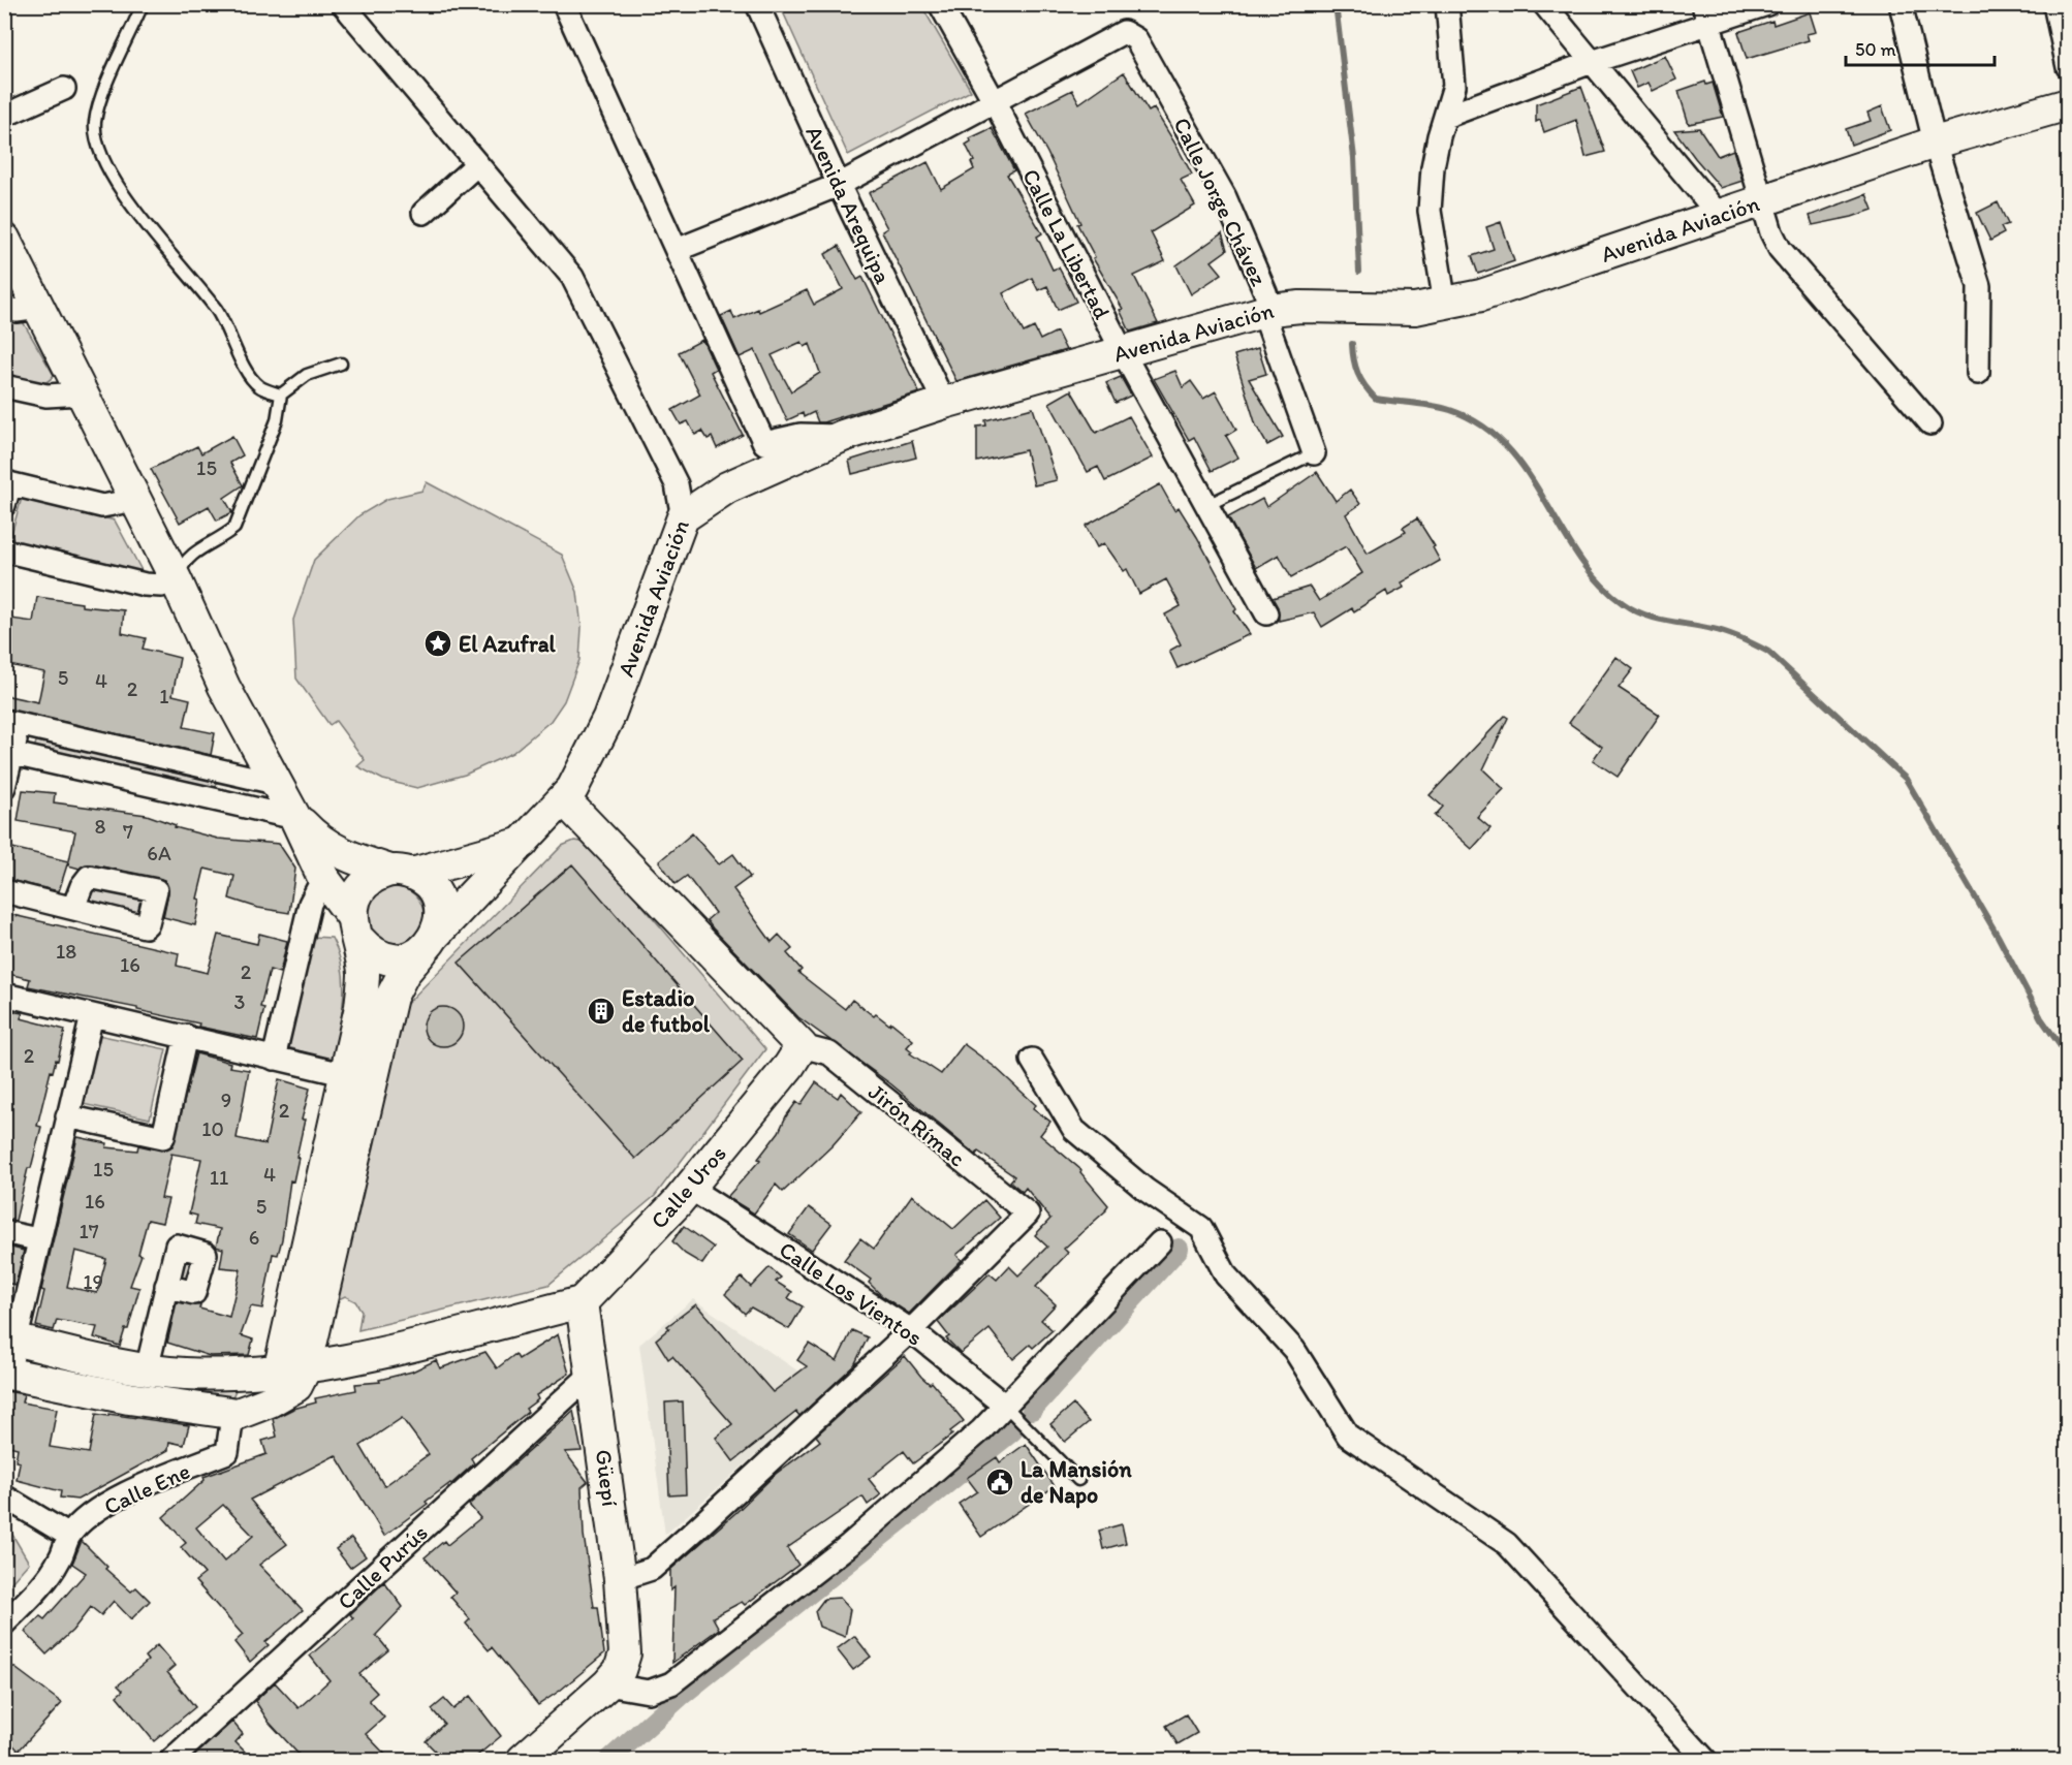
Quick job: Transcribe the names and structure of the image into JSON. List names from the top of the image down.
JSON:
{
  "streets": {
    "street": [
      "Calle Jorge Chávez",
      "Avenida Arequipa",
      "Avenida Aviación",
      "Calle La Libertad",
      "Jirón Rímac",
      "Calle Uros",
      "Calle Los Vientos",
      "Güepí",
      "Calle Ene",
      "Calle Purús"
    ]
  },
  "crossings": [
    ["Calle Jorge Chávez", "Avenida Aviación"],
    ["Calle Jorge Chávez", "Calle La Libertad"],
    ["Avenida Arequipa", "Avenida Aviación"],
    ["Avenida Aviación", "Calle La Libertad"],
    ["Jirón Rímac", "Calle Uros"],
    ["Jirón Rímac", "Calle Los Vientos"],
    ["Calle Uros", "Calle Los Vientos"],
    ["Calle Uros", "Güepí"],
    ["Güepí", "Calle Purús"]
  ],
  "places": {
    "place": ["El Azufral"],
    "building": ["Estadio de futbol"],
    "public building": ["La Mansión de Napo"]
  },
  "house_numbers": [
    "15",
    "5",
    "4",
    "2",
    "1",
    "8",
    "7",
    "6A",
    "18",
    "16",
    "2",
    "3",
    "2",
    "9",
    "2",
    "10",
    "15",
    "4",
    "11",
    "16",
    "5",
    "17",
    "6",
    "19"
  ],
  "scale_bar": "50 m"
}
